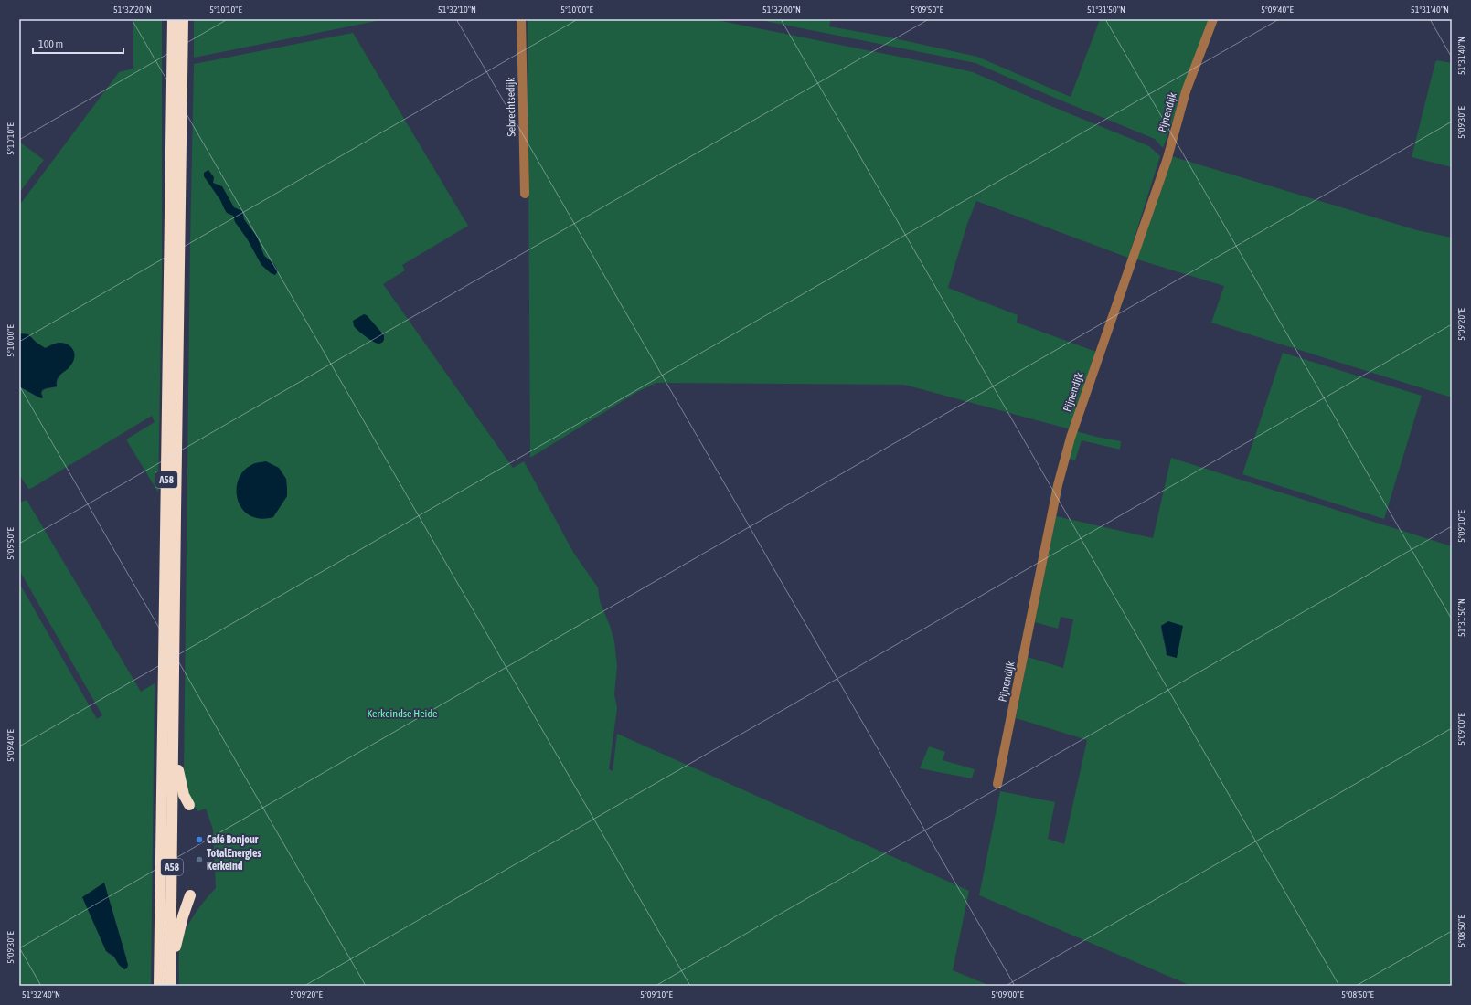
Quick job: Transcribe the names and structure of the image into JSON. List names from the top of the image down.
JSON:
{
  "streets": {
    "highway": ["A58"],
    "street": ["Sebrechtsedijk", "Pijnendijk"]
  },
  "parks": ["Kerkeindse Heide"],
  "places": ["Café Bonjour", "TotalEnergies Kerkeind"],
  "scale_bar": "100 m",
  "coordinates": [
    "51°32'20\"N",
    "5°10'10\"E",
    "51°32'10\"N",
    "5°10'00\"E",
    "51°32'00\"N",
    "5°09'50\"E",
    "51°31'50\"N",
    "5°09'40\"E",
    "51°31'40\"N",
    "5°09'30\"E",
    "5°09'20\"E",
    "5°09'10\"E",
    "5°09'00\"E",
    "5°08'50\"E",
    "51°32'40\"N"
  ]
}
